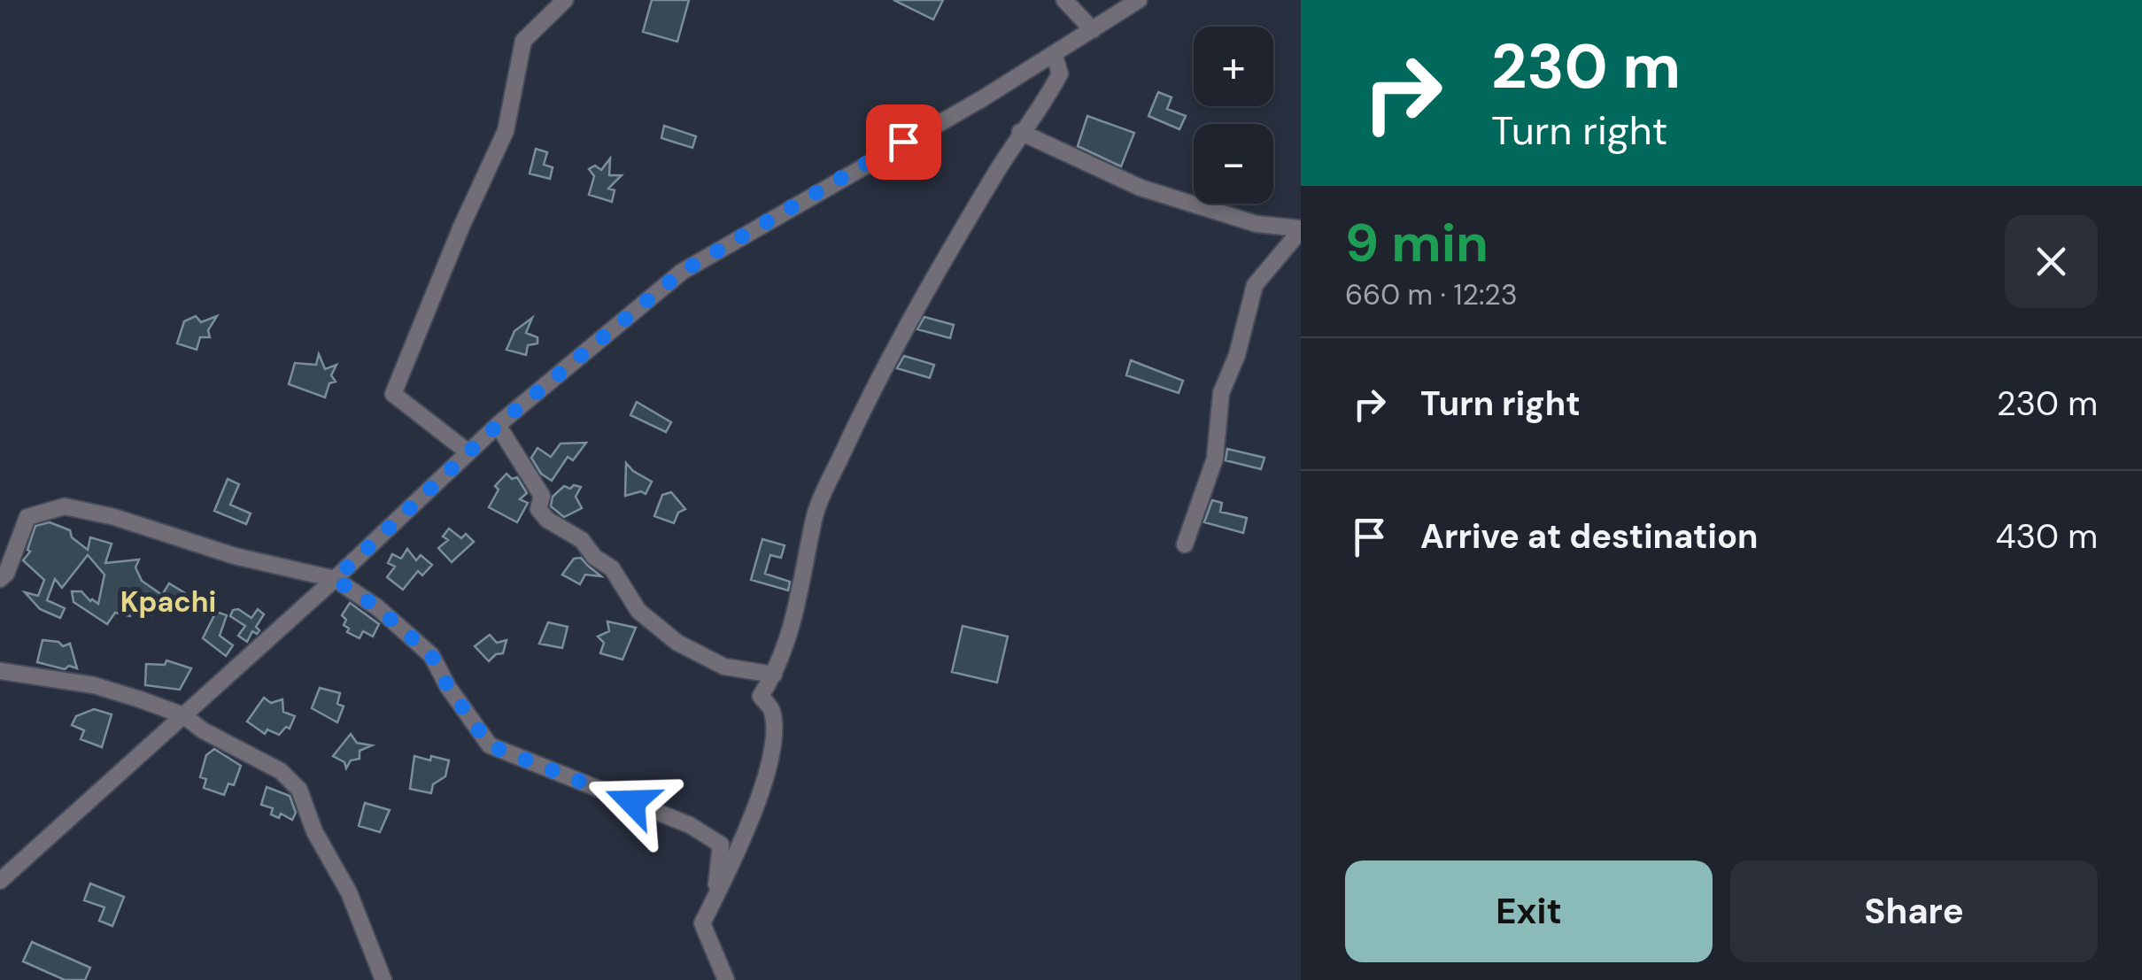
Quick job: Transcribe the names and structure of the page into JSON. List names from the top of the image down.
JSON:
{
  "districts": ["Kpachi"],
  "page": {
    "turn": ["230 m", "Turn right"],
    "map_buttons": ["+", "−"],
    "heading": ["9 min", "660 m · 12:23"],
    "list": [
      {
        "name": "Turn right",
        "value": "230 m"
      },
      {
        "name": "Arrive at destination",
        "value": "430 m"
      }
    ],
    "buttons": ["Exit", "Share"]
  }
}
